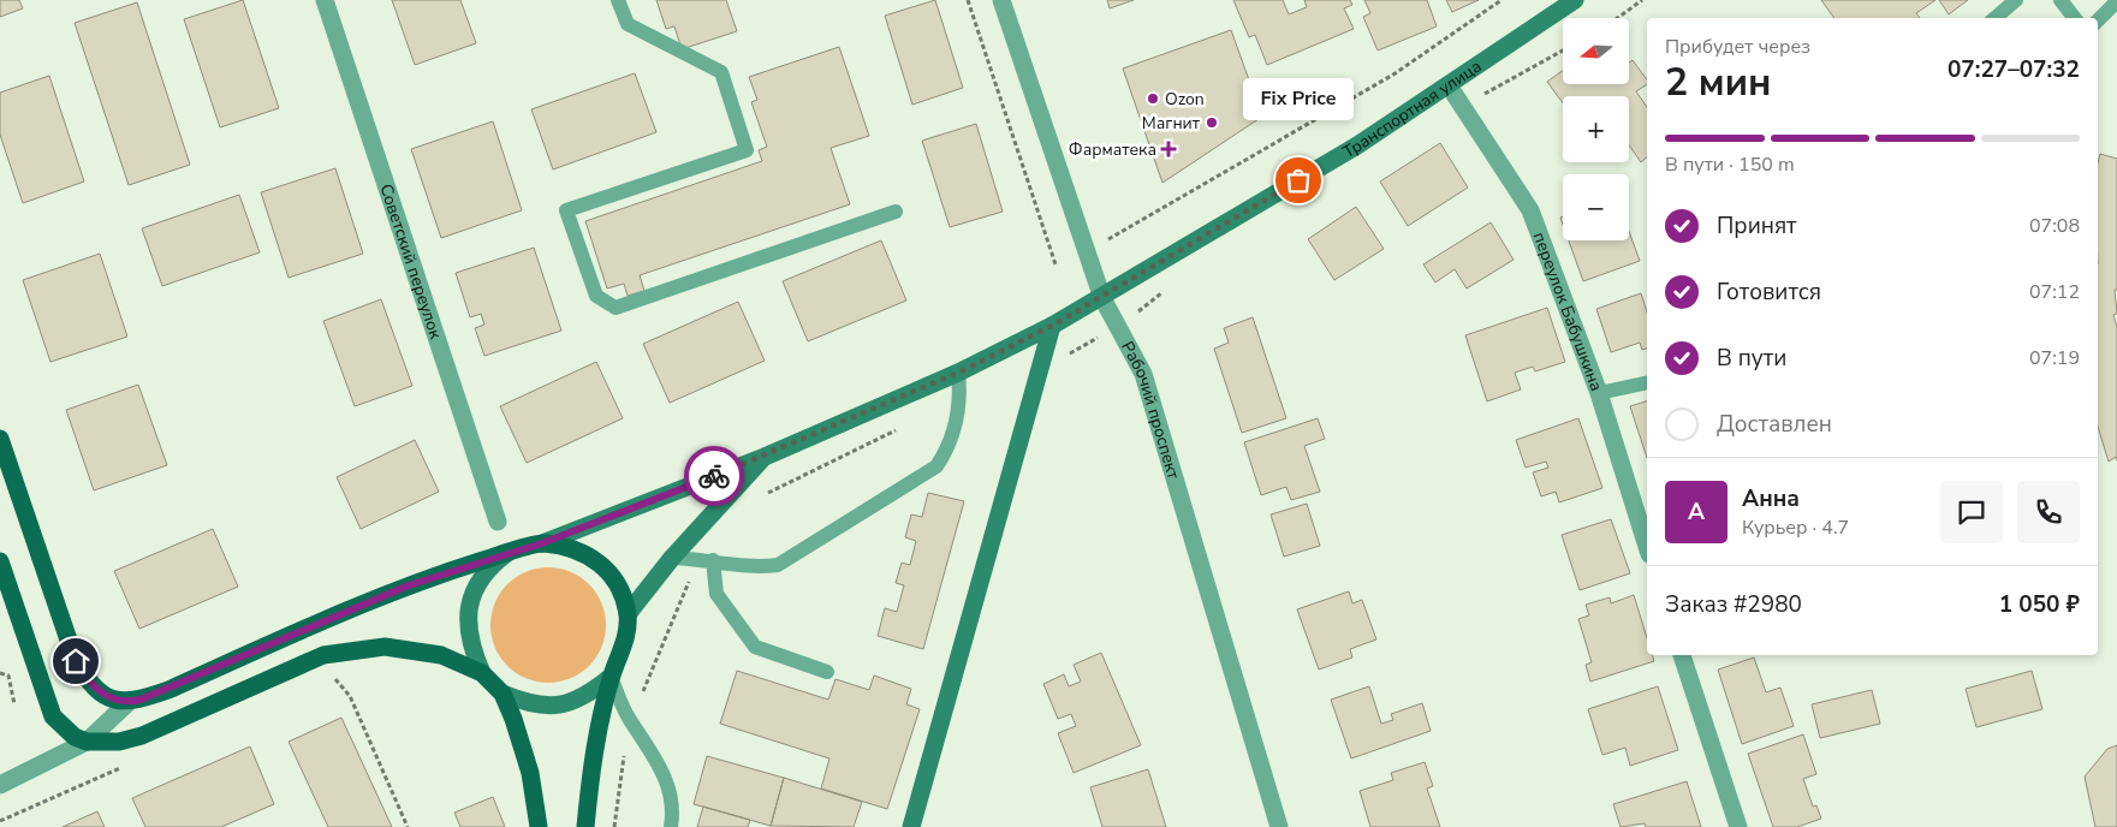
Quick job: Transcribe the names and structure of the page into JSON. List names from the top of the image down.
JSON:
{
  "streets": {
    "main road": ["Транспортная улица"],
    "street": ["Советский переулок", "переулок Бабушкина", "Рабочий проспект"]
  },
  "crossings": [
    ["Транспортная улица", "переулок Бабушкина"],
    ["Транспортная улица", "Рабочий проспект"]
  ],
  "places": {
    "other": ["Ozon", "Магнит", "Fix Price"],
    "health": ["Фарматека"]
  },
  "north": "left",
  "page": {
    "map_buttons": ["+", "−"],
    "heading": ["2 мин", "Прибудет через", "07:27–07:32"],
    "panel": [
      "Анна",
      "Курьер · 4.7",
      "Заказ #2980",
      "1 050 ₽"
    ],
    "bubble": "Fix Price",
    "bar": "В пути · 150 m",
    "list": [
      ["Принят", "07:08"],
      ["Готовится", "07:12"],
      ["В пути", "07:19"],
      "Доставлен"
    ],
    "round": "А"
  }
}
